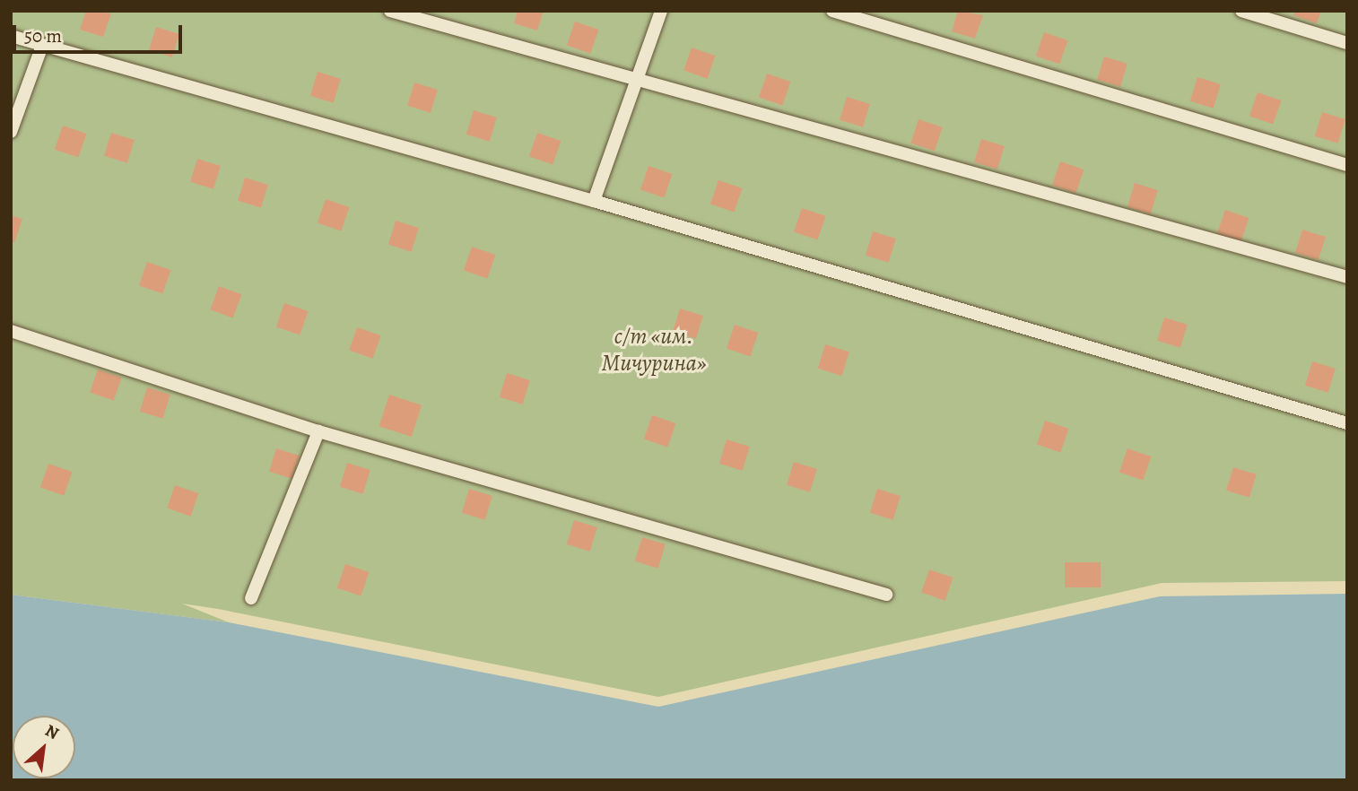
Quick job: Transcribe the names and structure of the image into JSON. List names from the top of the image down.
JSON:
{
  "parks": ["с/т «им. Мичурина»"],
  "scale_bar": "50 m",
  "north": "top right"
}
